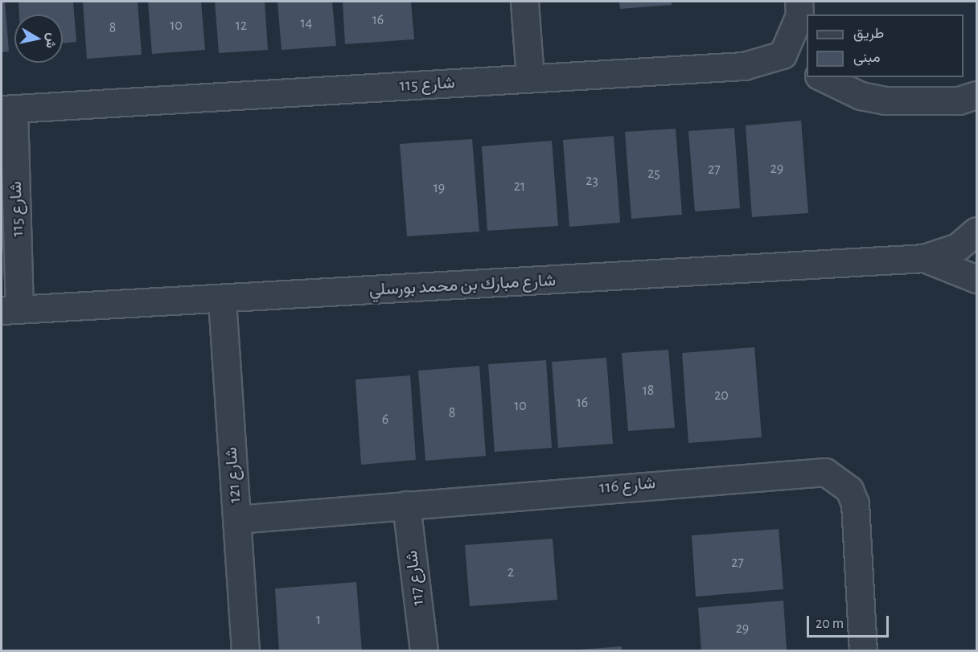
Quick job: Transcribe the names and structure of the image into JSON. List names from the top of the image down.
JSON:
{
  "streets": {
    "street": [
      "شارع 115",
      "شارع مبارك بن محمد بورسلي",
      "شارع 121",
      "شارع 116",
      "شارع 117"
    ]
  },
  "crossings": [
    ["شارع 115", "شارع مبارك بن محمد بورسلي"],
    ["شارع مبارك بن محمد بورسلي", "شارع 121"],
    ["شارع 121", "شارع 116"],
    ["شارع 116", "شارع 117"]
  ],
  "house_numbers": [
    "16",
    "14",
    "10",
    "12",
    "8",
    "29",
    "27",
    "25",
    "23",
    "21",
    "19",
    "18",
    "20",
    "16",
    "10",
    "8",
    "6",
    "27",
    "2",
    "1",
    "29"
  ],
  "legend": ["طريق", "مبنى"],
  "scale_bar": "20 m",
  "north": "right"
}
